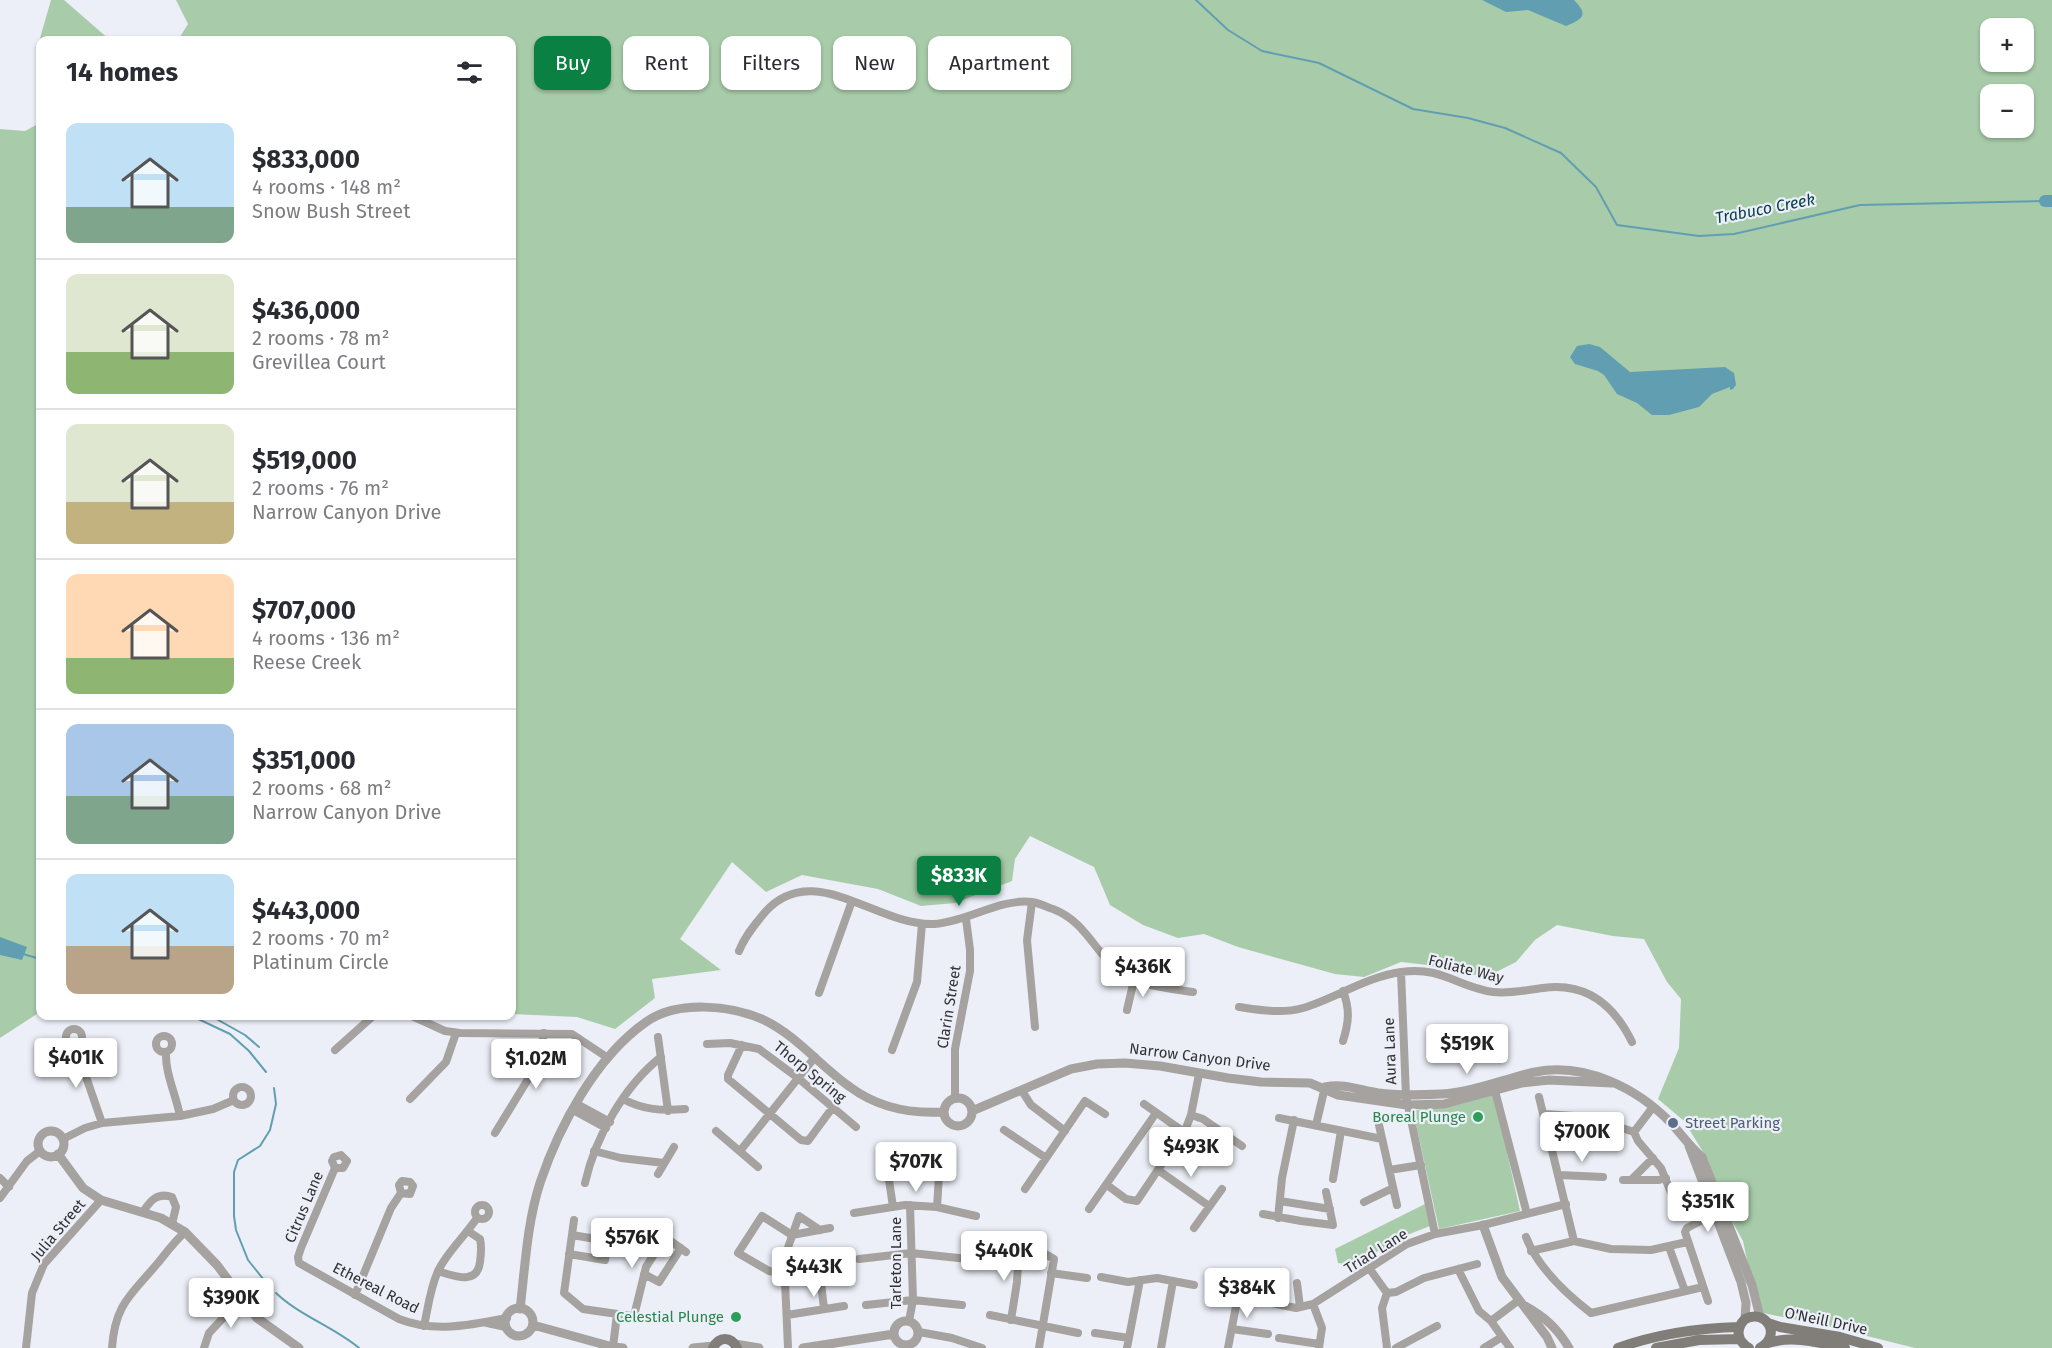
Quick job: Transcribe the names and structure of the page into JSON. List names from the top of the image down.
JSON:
{
  "streets": {
    "main road": ["O'Neill Drive"],
    "street": [
      "Foliate Way",
      "Clarin Street",
      "Aura Lane",
      "Narrow Canyon Drive",
      "Thorp Spring",
      "Citrus Lane",
      "Julia Street",
      "Triad Lane",
      "Tarleton Lane",
      "Ethereal Road"
    ]
  },
  "crossings": [
    ["Foliate Way", "Aura Lane"],
    ["Clarin Street", "Narrow Canyon Drive"],
    ["Aura Lane", "Narrow Canyon Drive"],
    ["Aura Lane", "Triad Lane"],
    ["Narrow Canyon Drive", "Ethereal Road"],
    ["Narrow Canyon Drive", "O'Neill Drive"],
    ["Citrus Lane", "Ethereal Road"]
  ],
  "water": ["Trabuco Creek"],
  "places": ["Boreal Plunge", "Street Parking", "Celestial Plunge"],
  "page": {
    "map_buttons": ["+", "−"],
    "chip": [
      "Buy",
      "Rent",
      "Filters",
      "New",
      "Apartment"
    ],
    "heading": "14 homes",
    "list": [
      {
        "name": "$833,000",
        "note": "4 rooms · 148 m² · Snow Bush Street"
      },
      {
        "name": "$436,000",
        "note": "2 rooms · 78 m² · Grevillea Court"
      },
      {
        "name": "$519,000",
        "note": "2 rooms · 76 m² · Narrow Canyon Drive"
      },
      {
        "name": "$707,000",
        "note": "4 rooms · 136 m² · Reese Creek"
      },
      {
        "name": "$351,000",
        "note": "2 rooms · 68 m² · Narrow Canyon Drive"
      },
      {
        "name": "$443,000",
        "note": "2 rooms · 70 m² · Platinum Circle"
      }
    ],
    "price": [
      "$833K",
      "$436K",
      "$519K",
      "$401K",
      "$1.02M",
      "$700K",
      "$493K",
      "$707K",
      "$351K",
      "$576K",
      "$440K",
      "$443K",
      "$384K",
      "$390K"
    ]
  }
}
